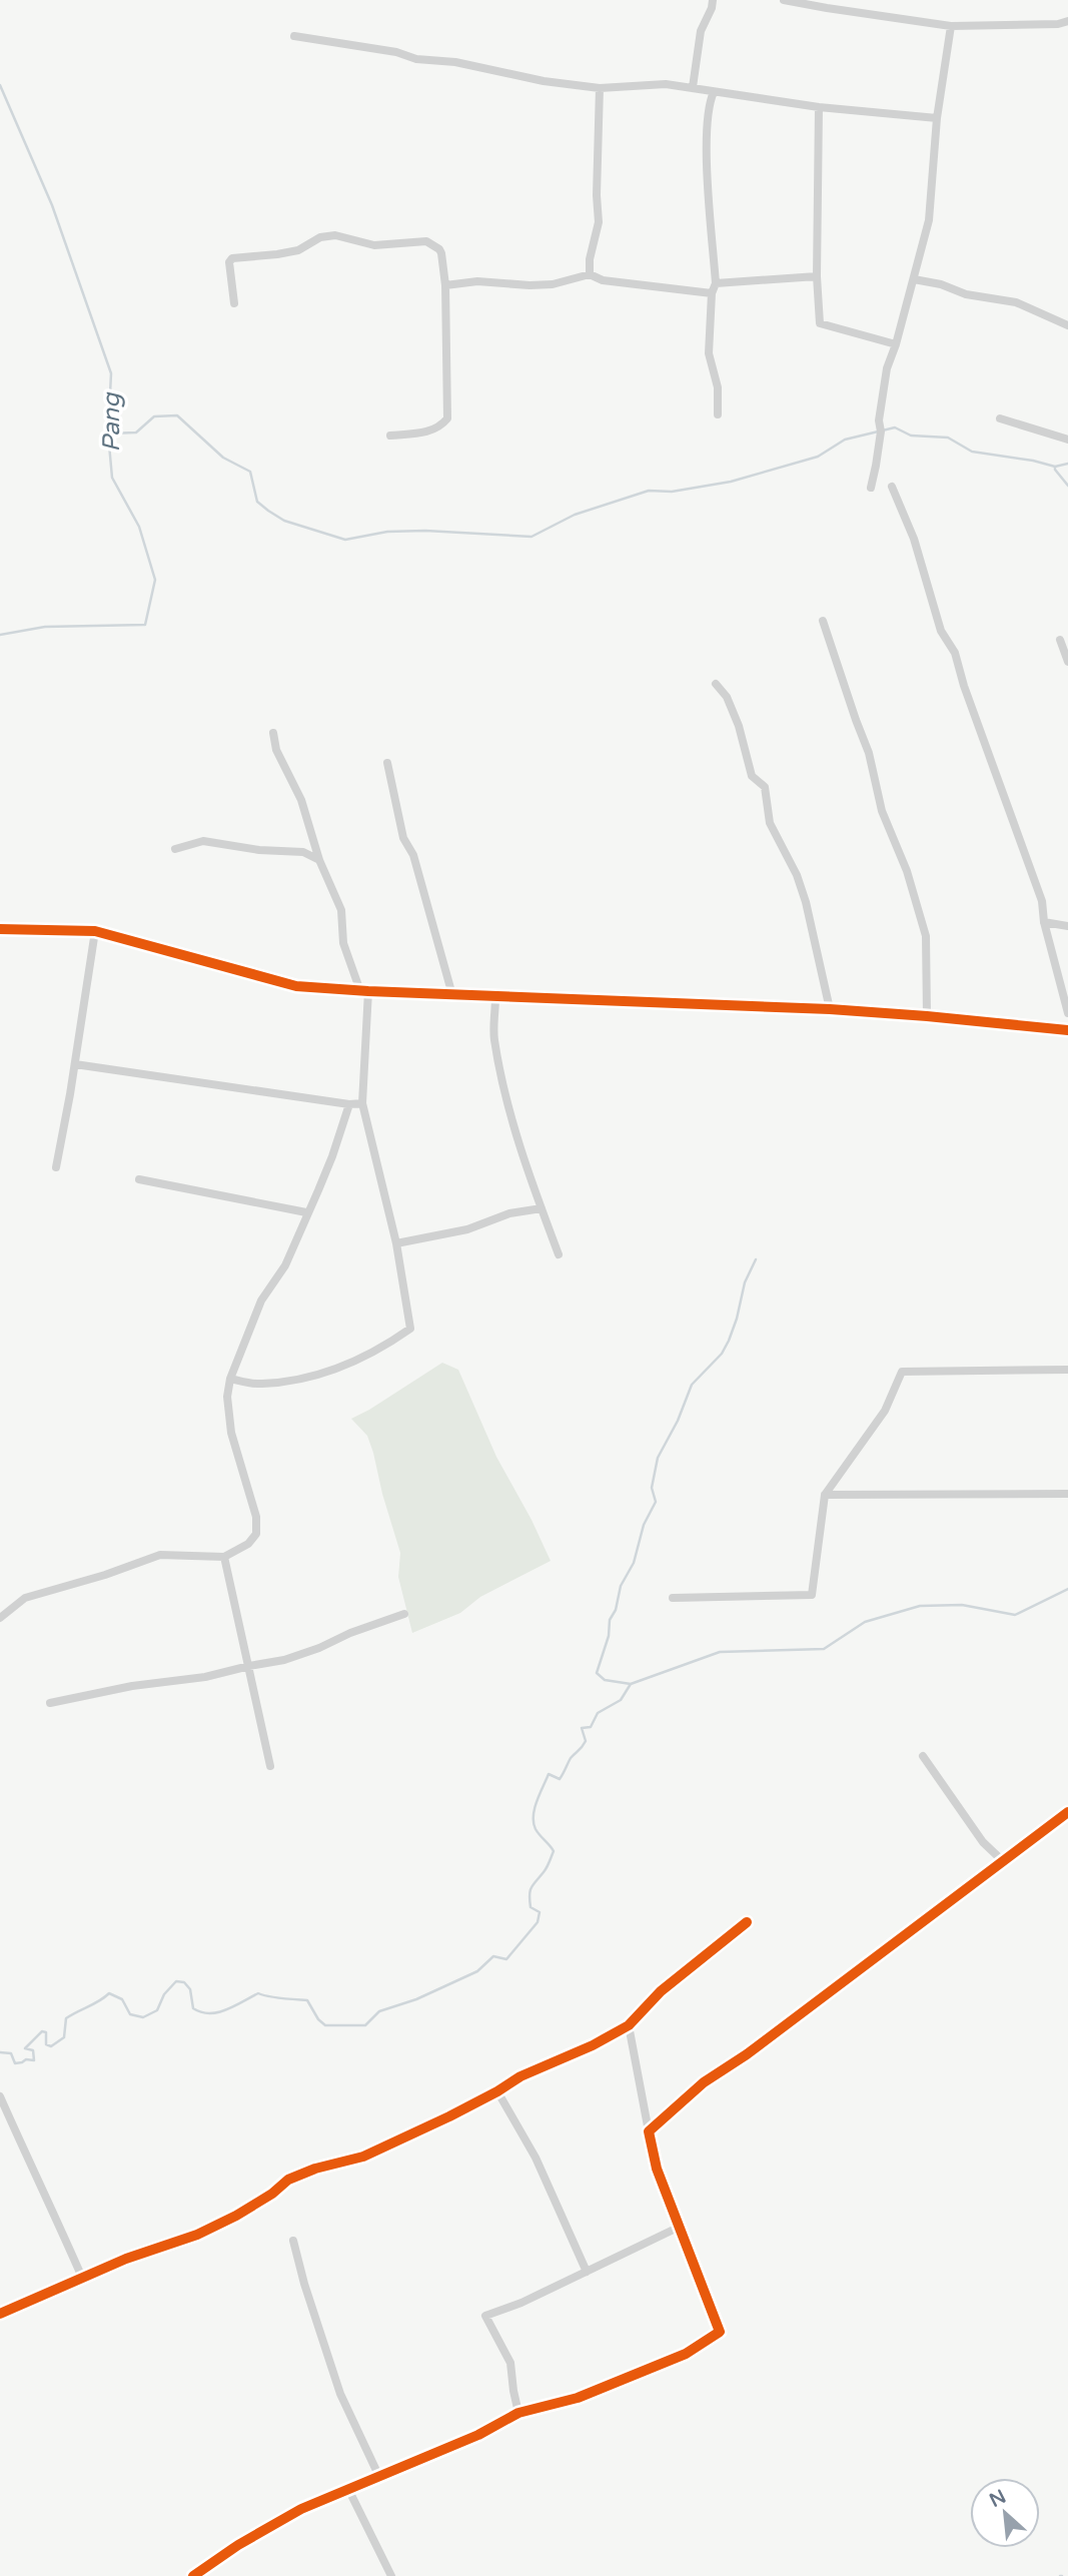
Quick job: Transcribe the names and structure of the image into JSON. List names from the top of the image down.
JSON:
{
  "water": ["Pang"],
  "north": "top left"
}
